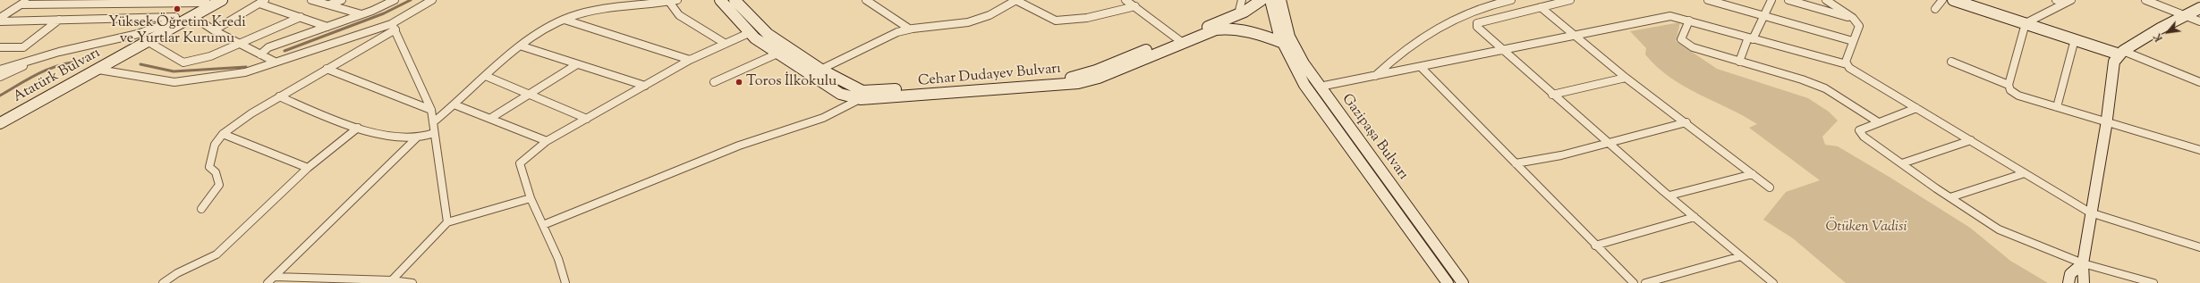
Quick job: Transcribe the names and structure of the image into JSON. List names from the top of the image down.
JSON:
{
  "streets": {
    "street": ["Atatürk Bulvarı", "Cehar Dudayev Bulvarı", "Gazipaşa Bulvarı"]
  },
  "crossings": [
    ["Cehar Dudayev Bulvarı", "Gazipaşa Bulvarı"]
  ],
  "parks": ["Ötüken Vadisi"],
  "places": ["Yüksek Öğretim Kredi ve Yurtlar Kurumu", "Toros İlkokulu"],
  "north": "bottom left"
}
